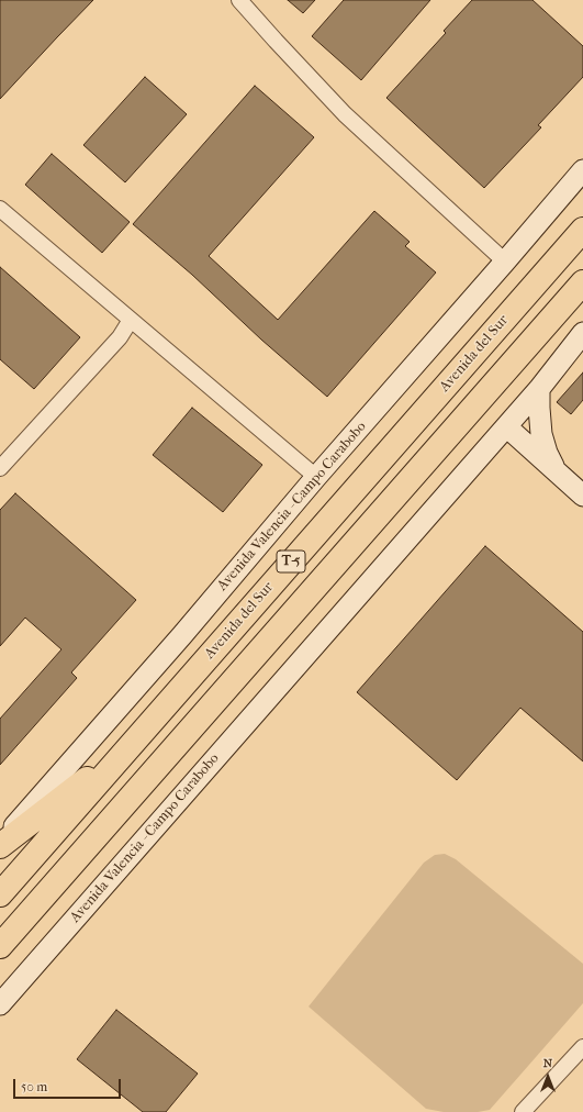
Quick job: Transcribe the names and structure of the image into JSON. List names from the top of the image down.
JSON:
{
  "streets": {
    "highway": ["Avenida del Sur", "T-5"],
    "street": ["Avenida Valencia - Campo Carabobo"]
  },
  "scale_bar": "50 m",
  "north": "top"
}
